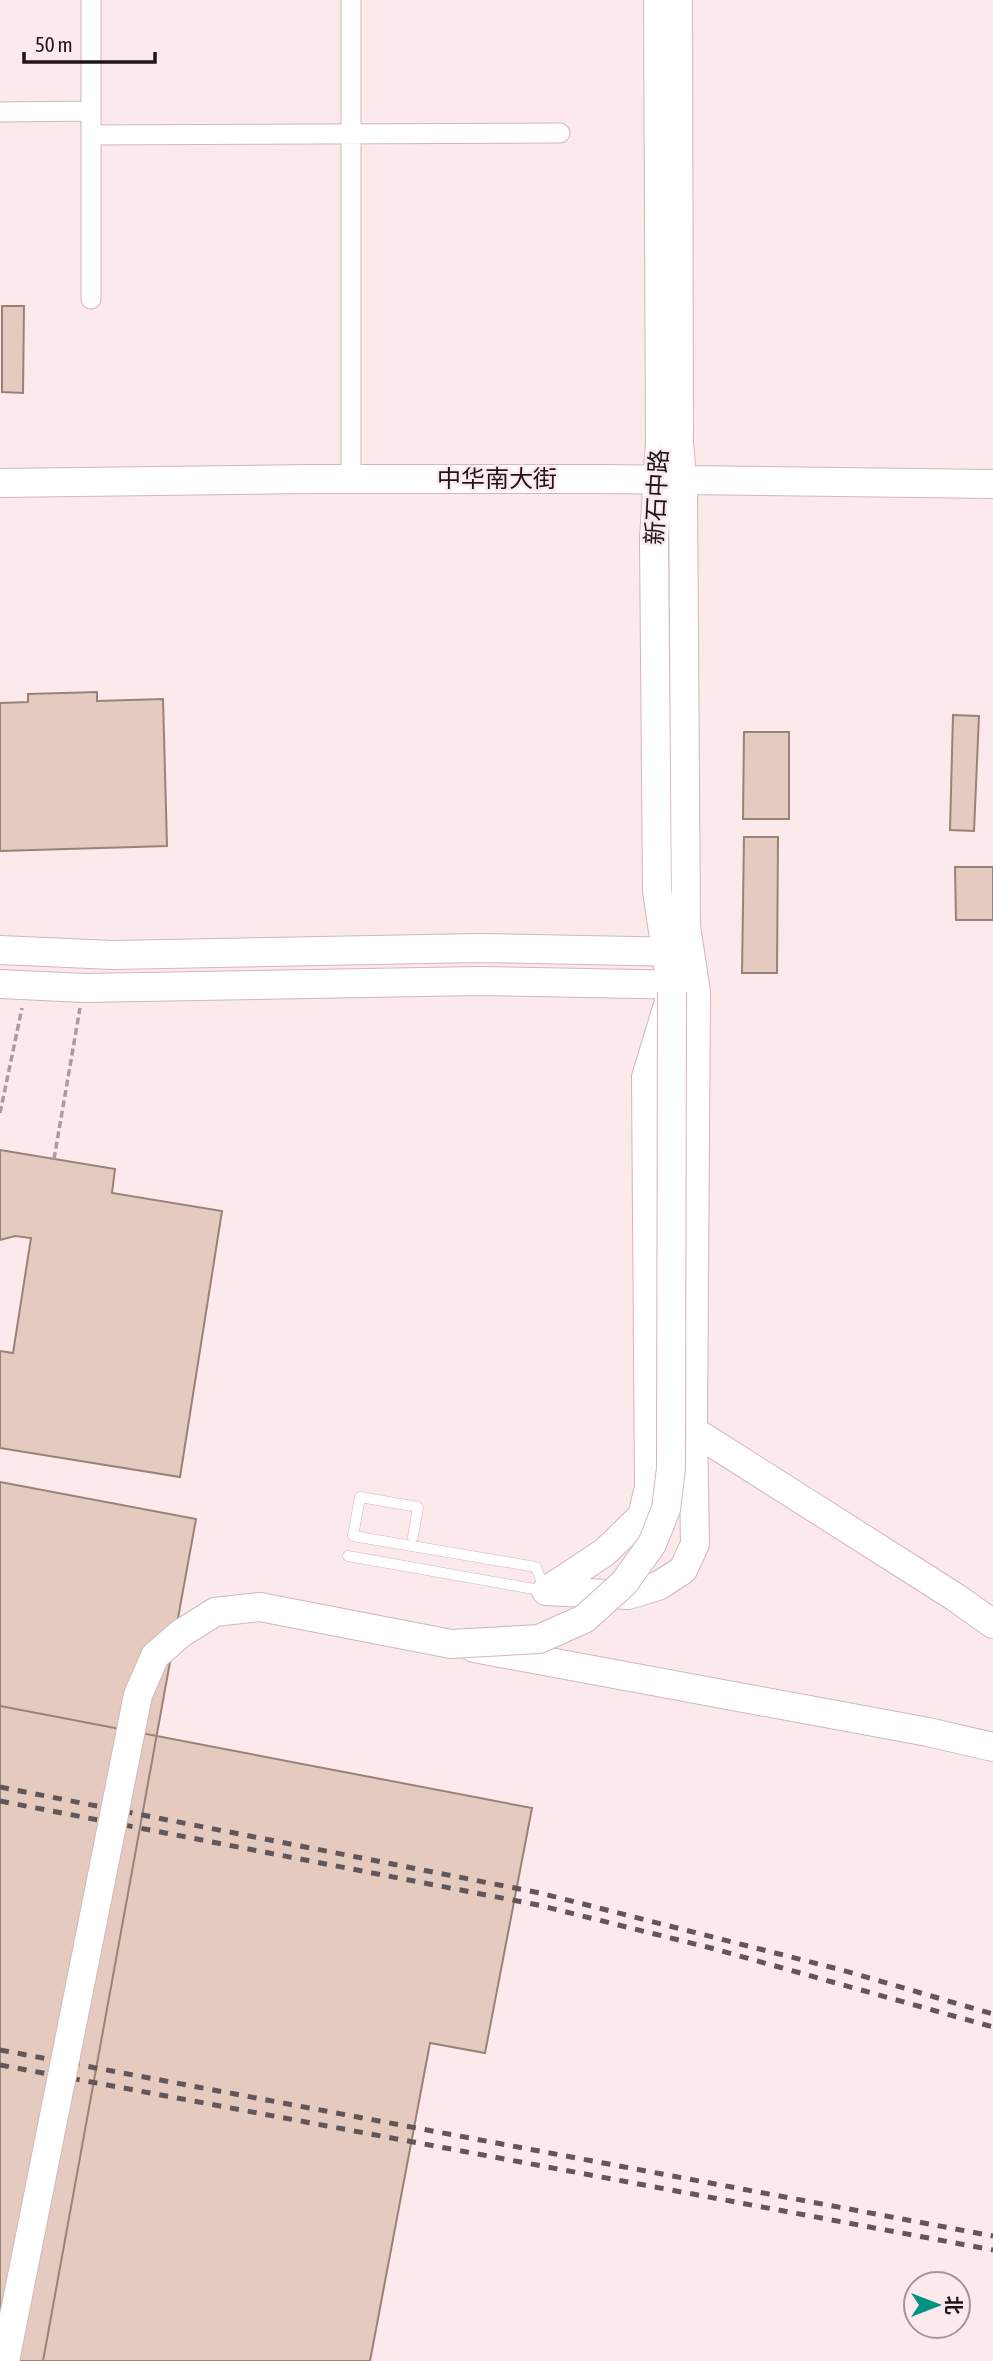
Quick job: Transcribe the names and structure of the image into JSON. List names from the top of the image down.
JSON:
{
  "streets": {
    "main road": ["中华南大街", "新石中路"]
  },
  "crossings": [
    ["中华南大街", "新石中路"]
  ],
  "scale_bar": "50 m",
  "north": "right"
}
